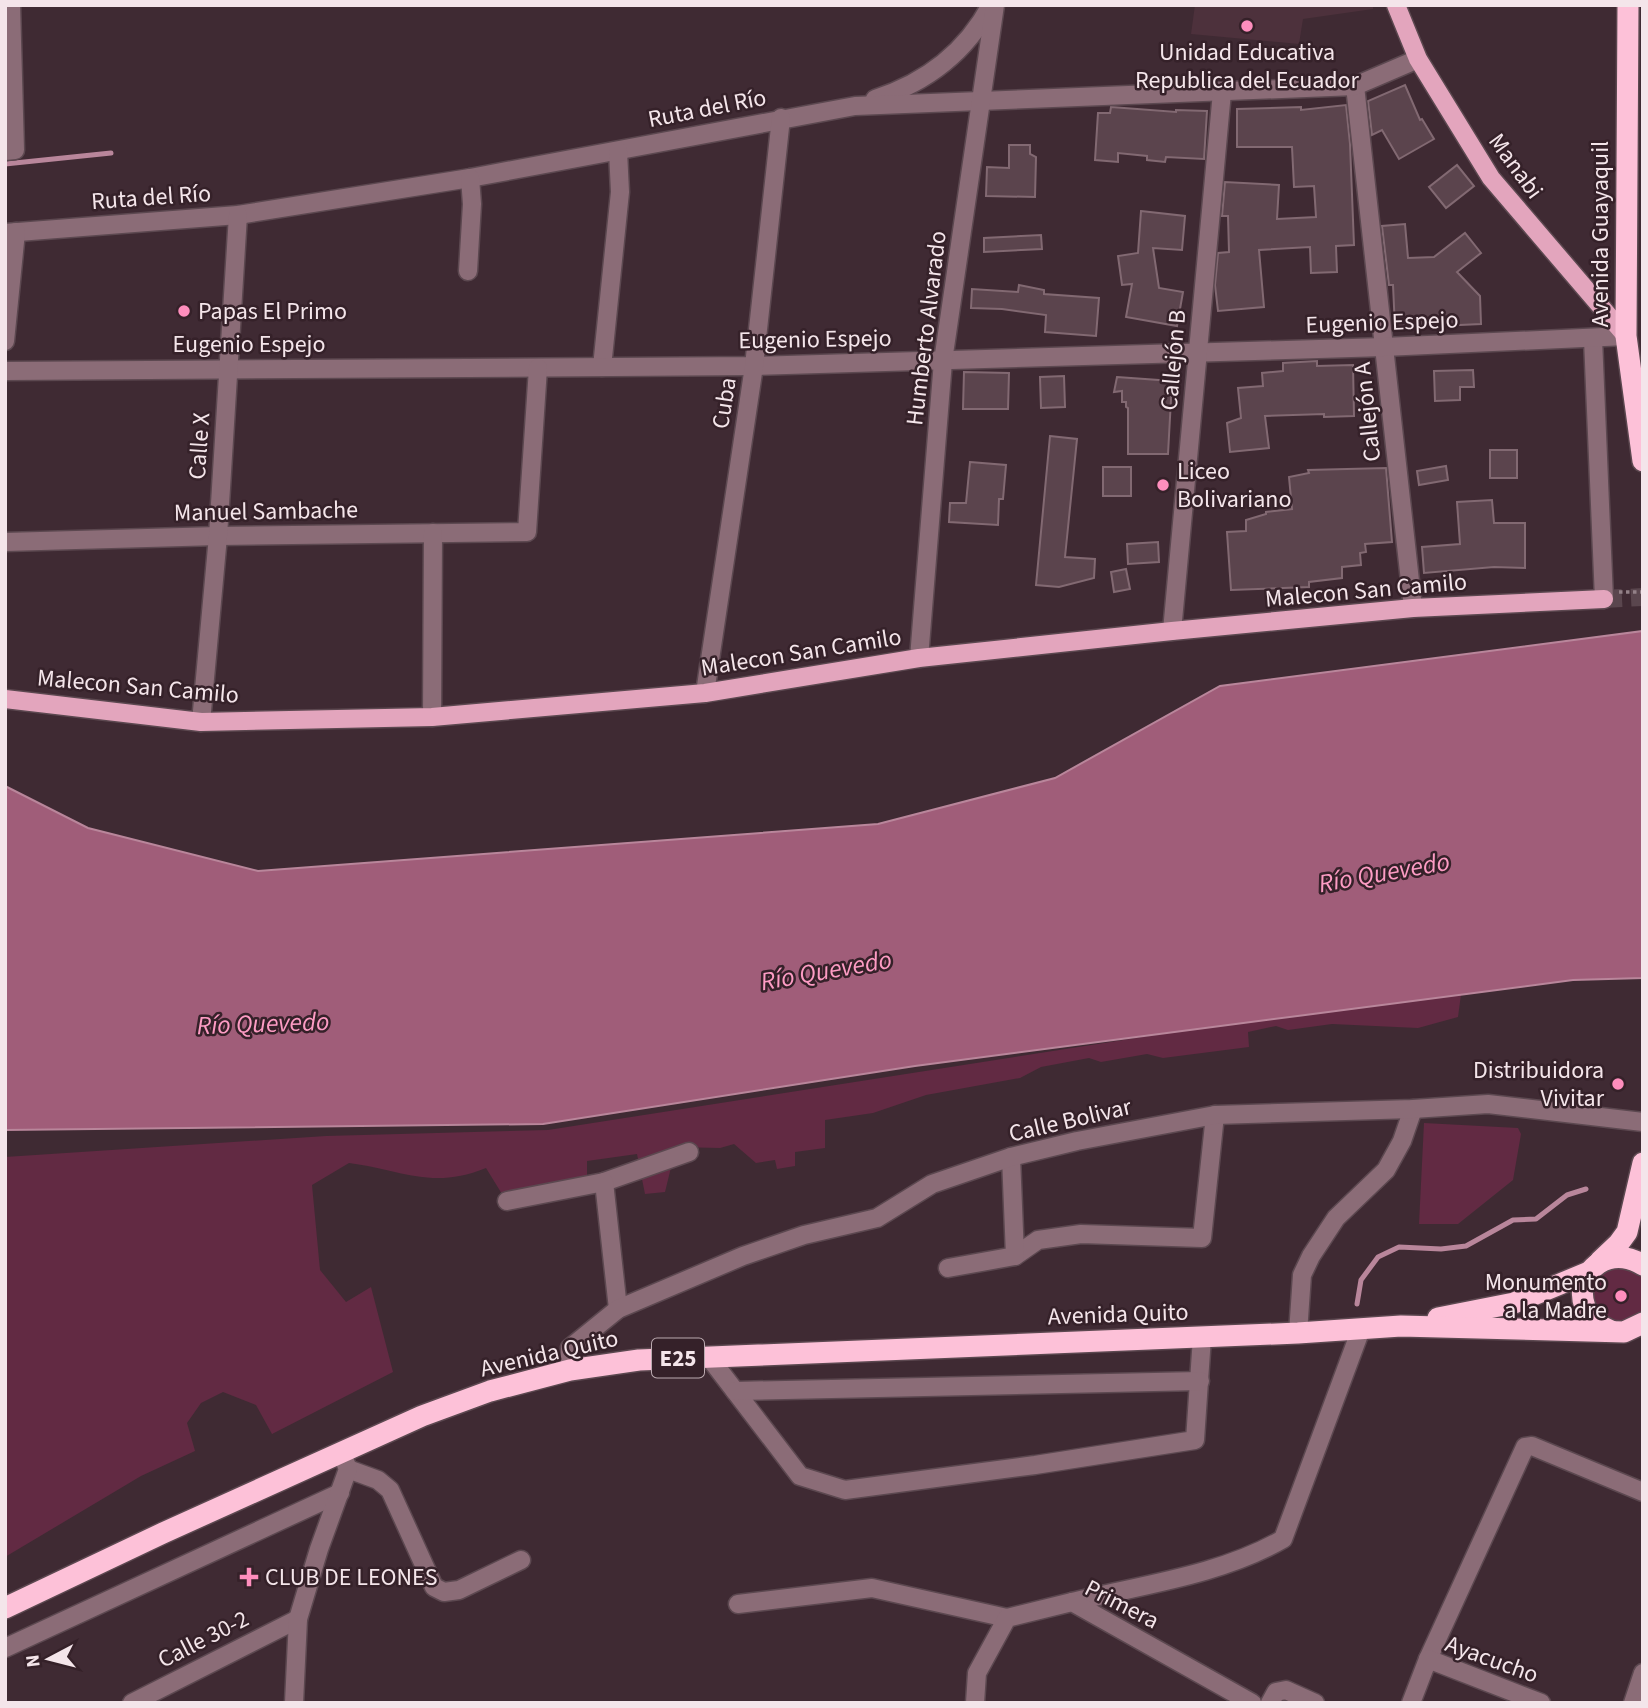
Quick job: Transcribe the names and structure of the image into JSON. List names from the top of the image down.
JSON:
{
  "streets": {
    "highway": ["Avenida Guayaquil", "Avenida Quito", "E25"],
    "main road": ["Manabi", "Malecon San Camilo"],
    "street": [
      "Ruta del Río",
      "Eugenio Espejo",
      "Humberto Alvarado",
      "Callejón B",
      "Cuba",
      "Callejón A",
      "Calle X",
      "Manuel Sambache",
      "Calle Bolivar",
      "Primera",
      "Calle 30-2",
      "Ayacucho"
    ]
  },
  "crossings": [
    ["Ruta del Río", "Manabi"],
    ["Ruta del Río", "Humberto Alvarado"],
    ["Ruta del Río", "Callejón B"],
    ["Ruta del Río", "Cuba"],
    ["Ruta del Río", "Callejón A"],
    ["Ruta del Río", "Calle X"],
    ["Manabi", "Avenida Guayaquil"],
    ["Manabi", "Eugenio Espejo"],
    ["Avenida Guayaquil", "Eugenio Espejo"],
    ["Eugenio Espejo", "Humberto Alvarado"],
    ["Eugenio Espejo", "Callejón B"],
    ["Eugenio Espejo", "Cuba"],
    ["Eugenio Espejo", "Callejón A"],
    ["Eugenio Espejo", "Calle X"],
    ["Eugenio Espejo", "Manuel Sambache"],
    ["Humberto Alvarado", "Malecon San Camilo"],
    ["Callejón B", "Malecon San Camilo"],
    ["Cuba", "Malecon San Camilo"],
    ["Callejón A", "Malecon San Camilo"],
    ["Calle X", "Manuel Sambache"],
    ["Calle X", "Malecon San Camilo"],
    ["Calle Bolivar", "Avenida Quito"],
    ["Avenida Quito", "E25"]
  ],
  "water": ["Río Quevedo"],
  "places": {
    "other": [
      "Unidad Educativa Republica del Ecuador",
      "Papas El Primo",
      "Liceo Bolivariano",
      "Distribuidora Vivitar",
      "Monumento a la Madre"
    ],
    "health": ["CLUB DE LEONES"]
  },
  "north": "left"
}
